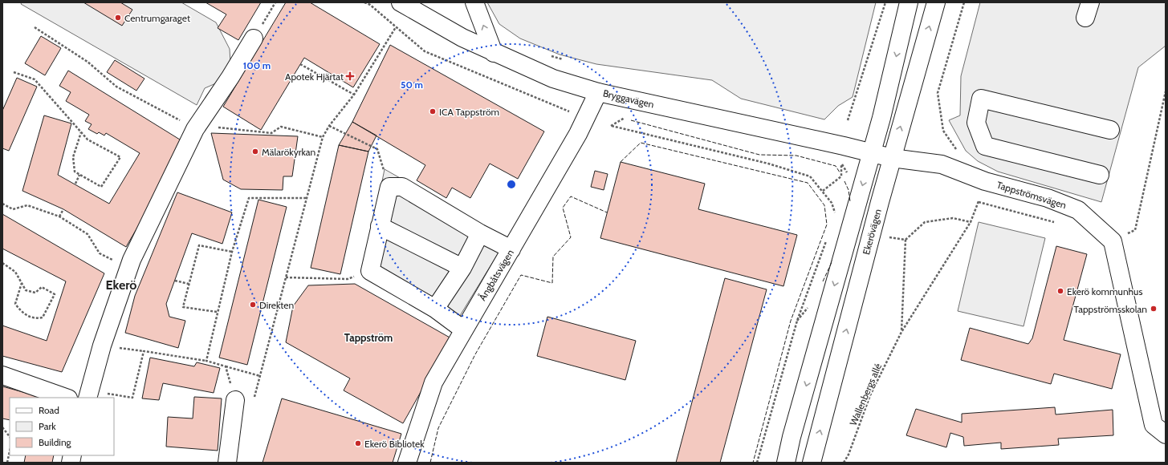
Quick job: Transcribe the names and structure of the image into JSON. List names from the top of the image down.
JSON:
{
  "streets": {
    "main road": [
      "Bryggavägen",
      "Tappströmsvägen",
      "Ekerövägen",
      "Ångbåtsvägen"
    ],
    "path": ["Wallenbergs allé"]
  },
  "crossings": [
    ["Bryggavägen", "Tappströmsvägen"],
    ["Bryggavägen", "Ekerövägen"],
    ["Bryggavägen", "Ångbåtsvägen"],
    ["Tappströmsvägen", "Ekerövägen"]
  ],
  "districts": ["Ekerö", "Tappström"],
  "places": {
    "other": [
      "Centrumgaraget",
      "ICA Tappström",
      "Mälarökyrkan",
      "Ekerö kommunhus",
      "Direkten",
      "Tappströmsskolan",
      "Ekerö Bibliotek"
    ],
    "health": ["Apotek Hjärtat"]
  },
  "legend": ["Road", "Park", "Building"],
  "rings": ["100 m", "50 m"]
}
